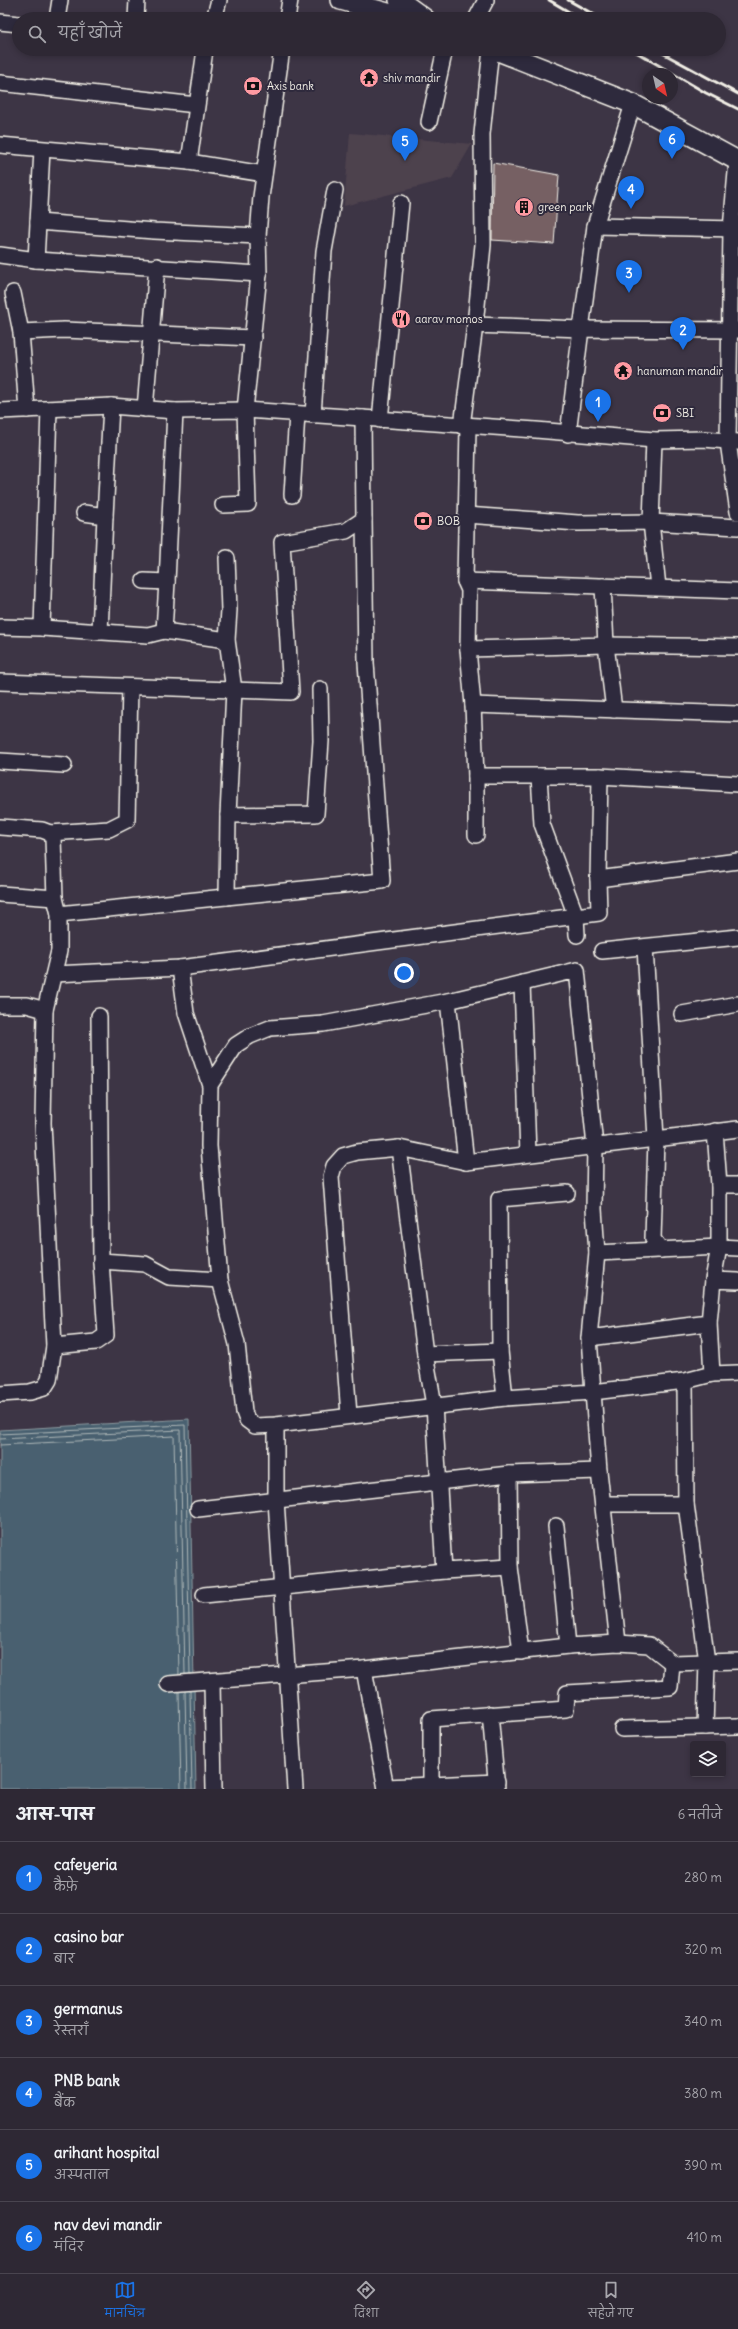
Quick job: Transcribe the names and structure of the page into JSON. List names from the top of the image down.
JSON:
{
  "places": {
    "temple": ["shiv mandir", "hanuman mandir"],
    "bank": ["Axis bank", "SBI", "BOB"],
    "building": ["green park"],
    "restaurant": ["aarav momos"]
  },
  "north": "bottom right",
  "page": {
    "search": "यहाँ खोजें",
    "pins": [
      "6",
      "5",
      "4",
      "3",
      "2",
      "1"
    ],
    "heading": ["आस-पास", "6 नतीजे"],
    "list": [
      {
        "mark": "1",
        "name": "cafeyeria",
        "note": "कैफ़े",
        "value": "280 m"
      },
      {
        "mark": "2",
        "name": "casino bar",
        "note": "बार",
        "value": "320 m"
      },
      {
        "mark": "3",
        "name": "germanus",
        "note": "रेस्तराँ",
        "value": "340 m"
      },
      {
        "mark": "4",
        "name": "PNB bank",
        "note": "बैंक",
        "value": "380 m"
      },
      {
        "mark": "5",
        "name": "arihant hospital",
        "note": "अस्पताल",
        "value": "390 m"
      },
      {
        "mark": "6",
        "name": "nav devi mandir",
        "note": "मंदिर",
        "value": "410 m"
      }
    ],
    "nav": ["मानचित्र", "दिशा", "सहेजे गए"]
  }
}
